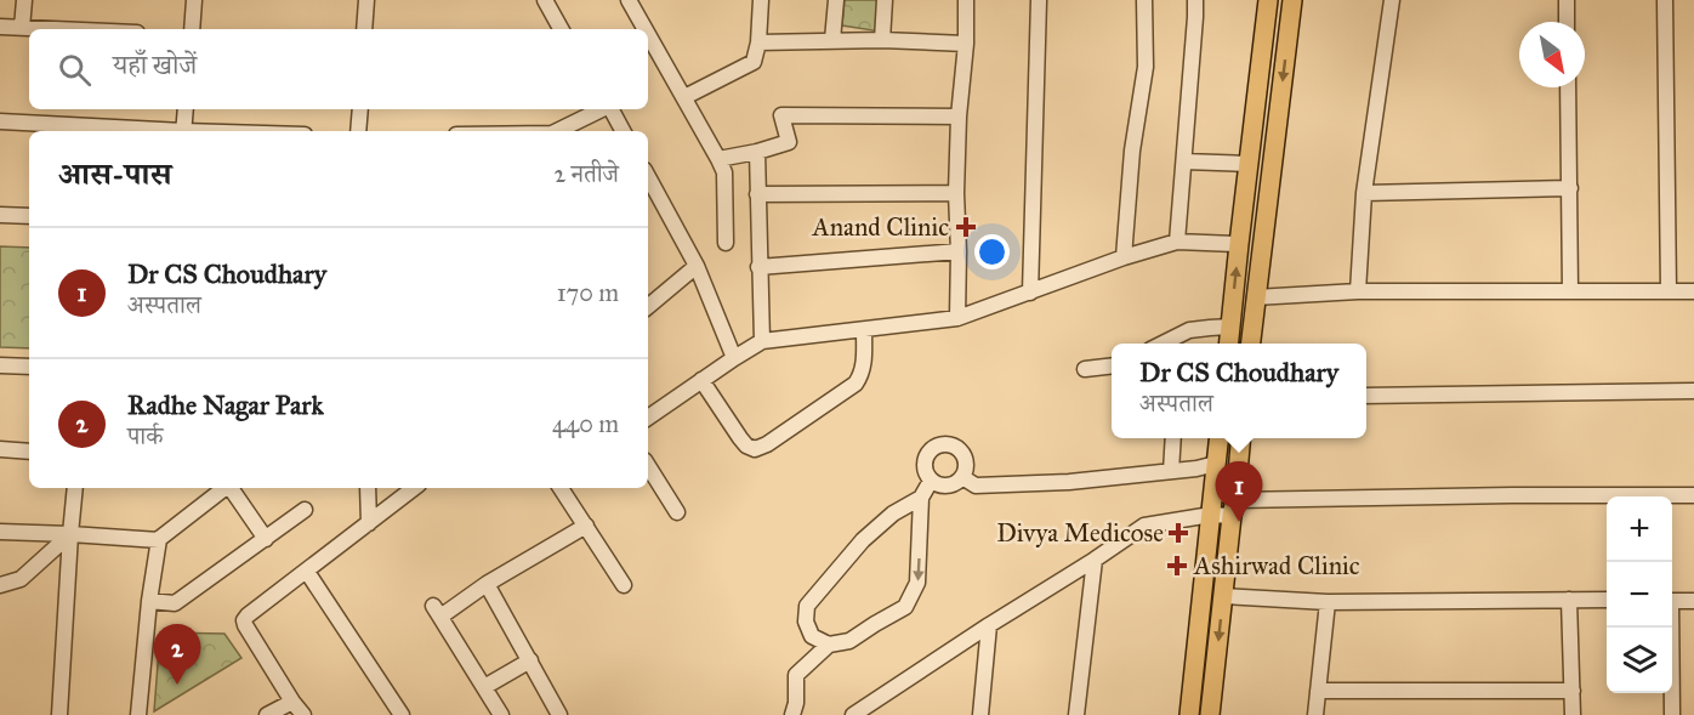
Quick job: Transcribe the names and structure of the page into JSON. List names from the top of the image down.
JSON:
{
  "places": {
    "health": ["Anand Clinic", "Divya Medicose", "Ashirwad Clinic"]
  },
  "north": "bottom right",
  "page": {
    "search": "यहाँ खोजें",
    "heading": ["आस-पास", "2 नतीजे"],
    "list": [
      {
        "mark": "1",
        "name": "Dr CS Choudhary",
        "note": "अस्पताल",
        "value": "170 m"
      },
      {
        "mark": "2",
        "name": "Radhe Nagar Park",
        "note": "पार्क",
        "value": "440 m"
      }
    ],
    "popup": ["Dr CS Choudhary", "अस्पताल"],
    "pins": ["1", "2"],
    "map_buttons": ["+", "−"]
  }
}
